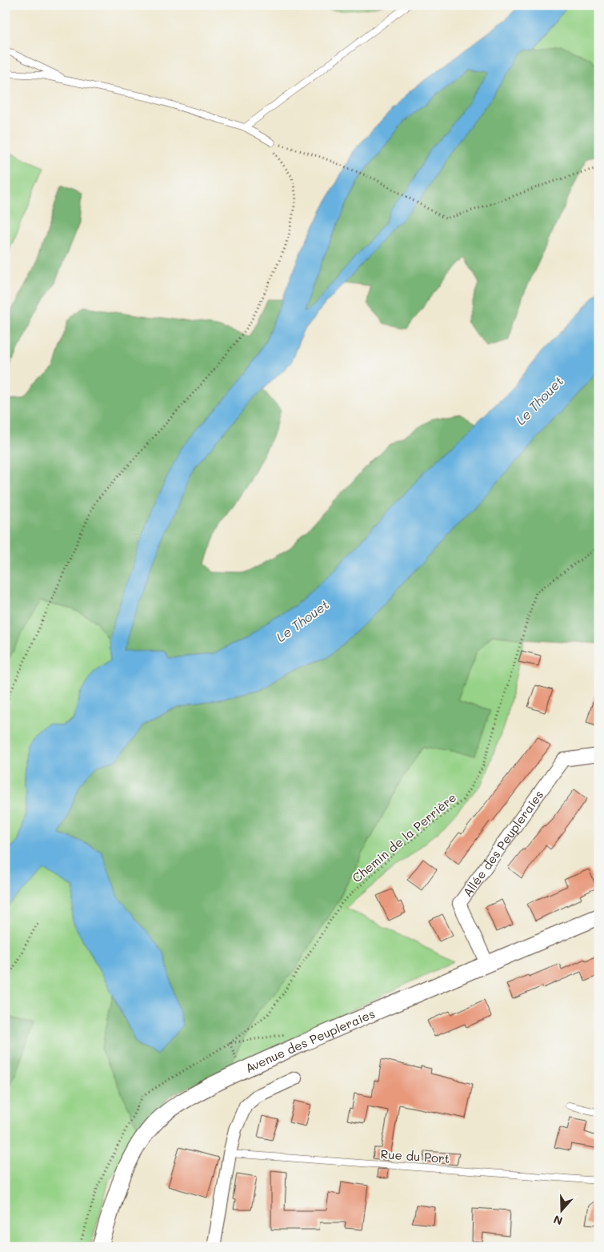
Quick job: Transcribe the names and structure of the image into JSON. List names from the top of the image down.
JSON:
{
  "streets": {
    "street": ["Allée des Peupleraies", "Avenue des Peupleraies"],
    "lane": ["Rue du Port"],
    "path": ["Chemin de la Perrière"]
  },
  "crossings": [
    ["Allée des Peupleraies", "Avenue des Peupleraies"]
  ],
  "water": ["Le Thouet"],
  "north": "bottom"
}
